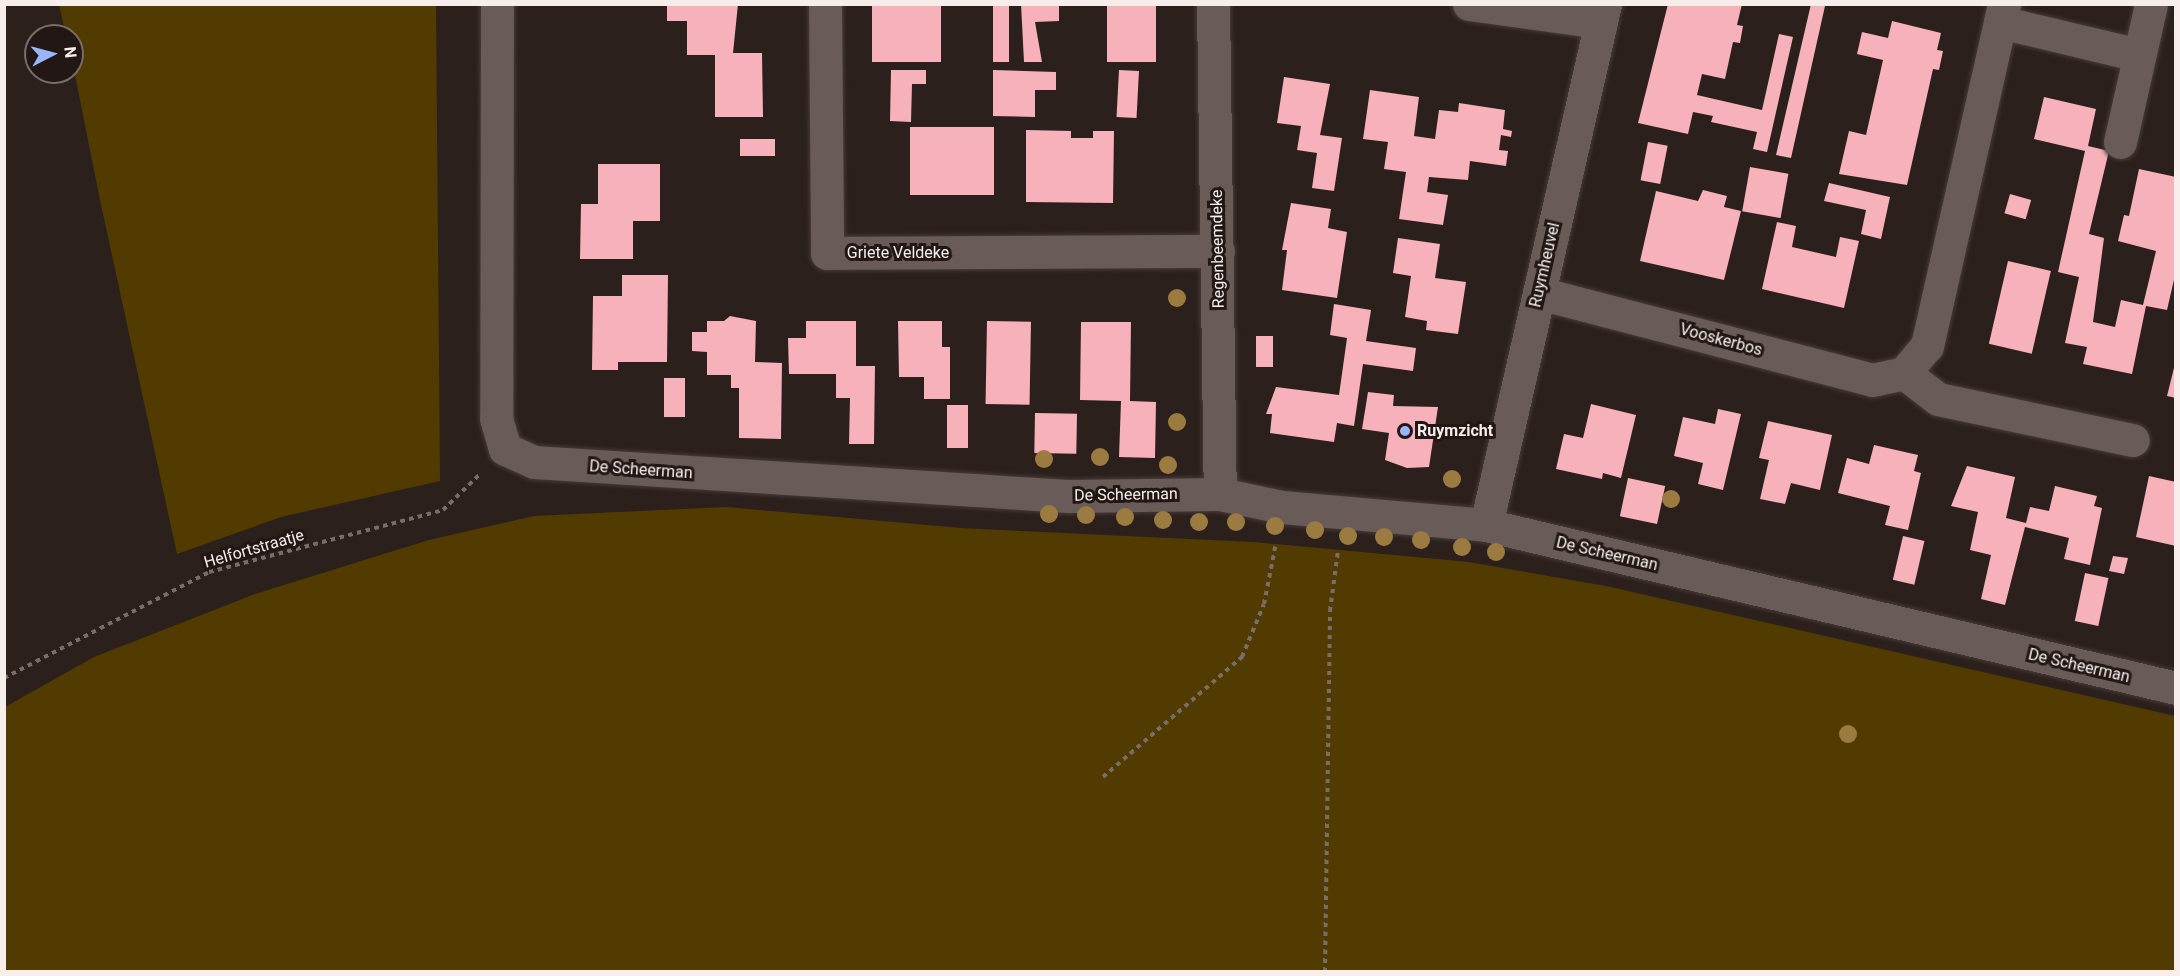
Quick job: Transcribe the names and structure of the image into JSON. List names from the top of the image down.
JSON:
{
  "streets": {
    "street": [
      "Regenbeemdeke",
      "Griete Veldeke",
      "Ruymheuvel",
      "Vooskerbos",
      "De Scheerman"
    ],
    "path": ["Helfortstraatje"]
  },
  "crossings": [
    ["Regenbeemdeke", "Griete Veldeke"],
    ["Regenbeemdeke", "De Scheerman"],
    ["Ruymheuvel", "Vooskerbos"],
    ["Ruymheuvel", "De Scheerman"],
    ["De Scheerman", "Helfortstraatje"]
  ],
  "places": ["Ruymzicht"],
  "north": "right"
}
